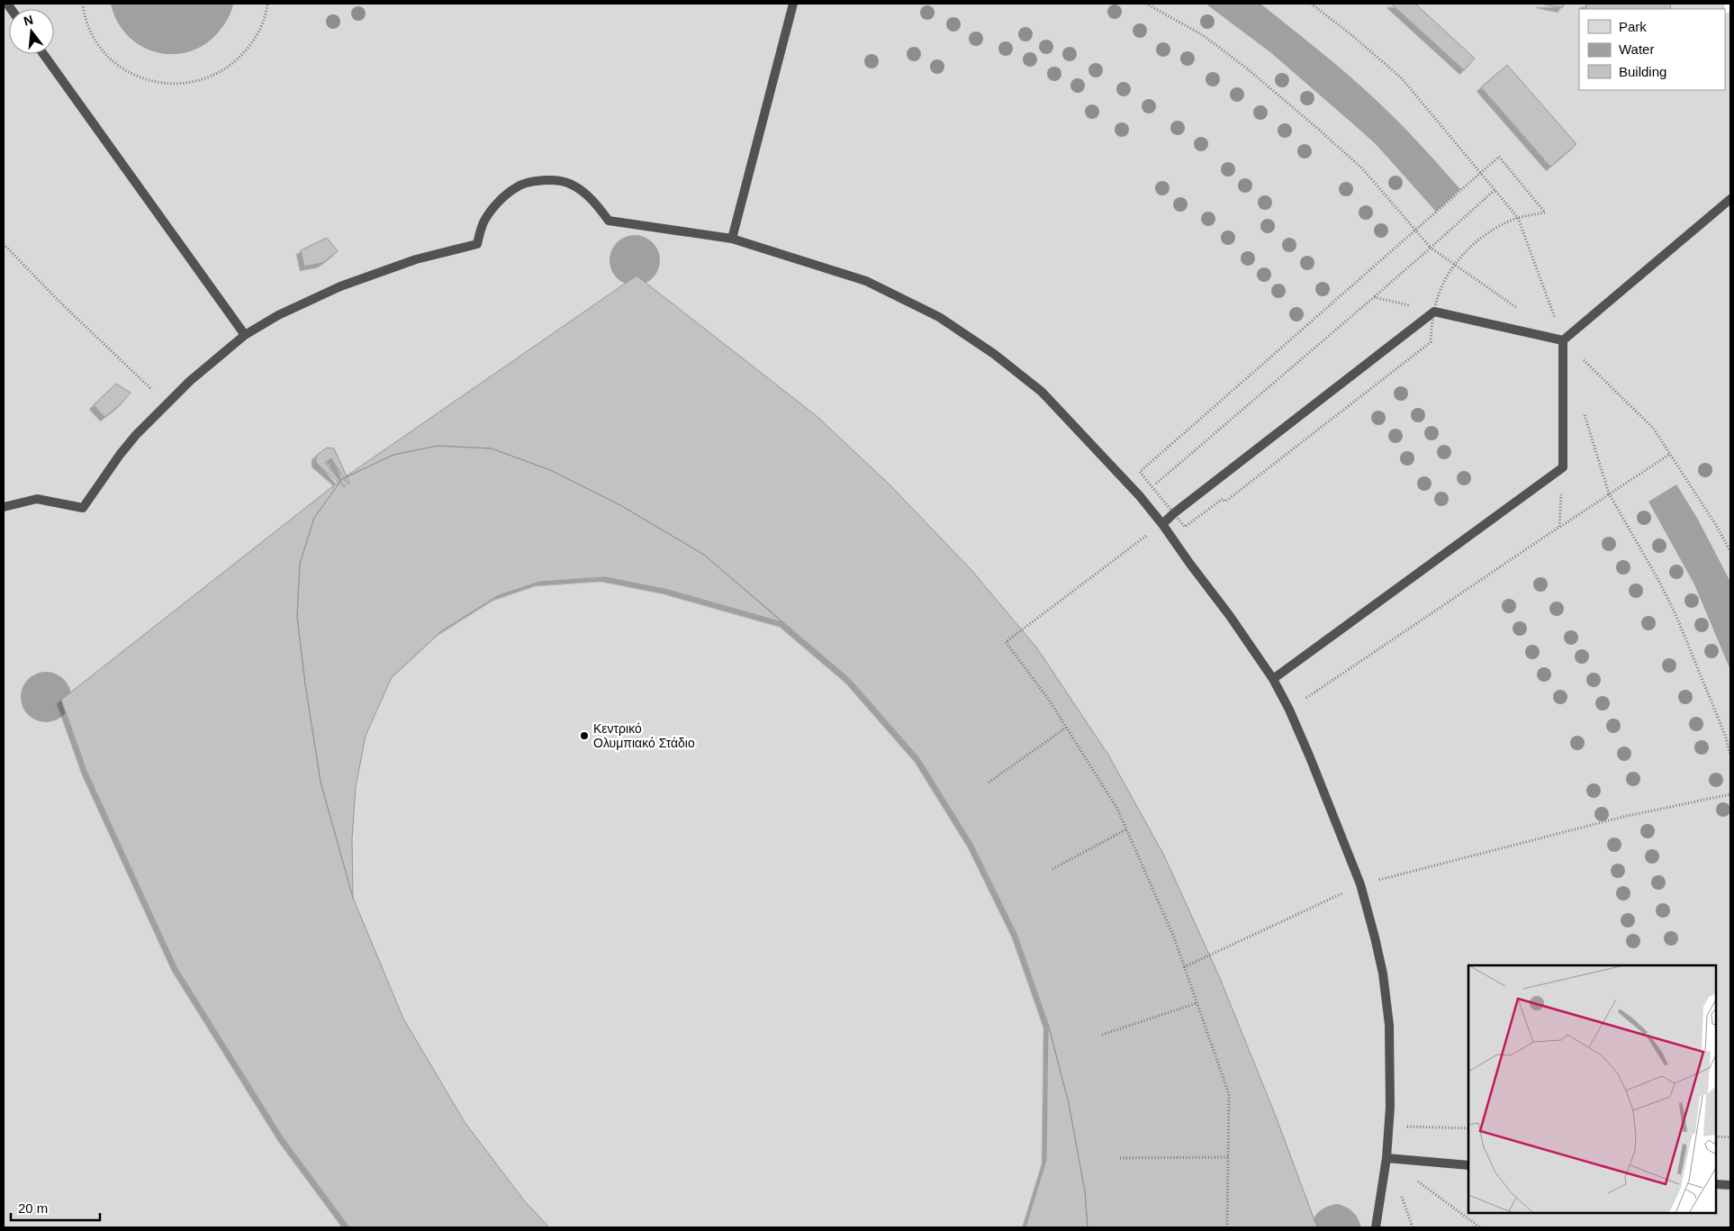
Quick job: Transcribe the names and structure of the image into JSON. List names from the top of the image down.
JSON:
{
  "places": ["Κεντρικό Ολυμπιακό Στάδιο"],
  "legend": ["Park", "Water", "Building"],
  "scale_bar": "20 m",
  "north": "top"
}
